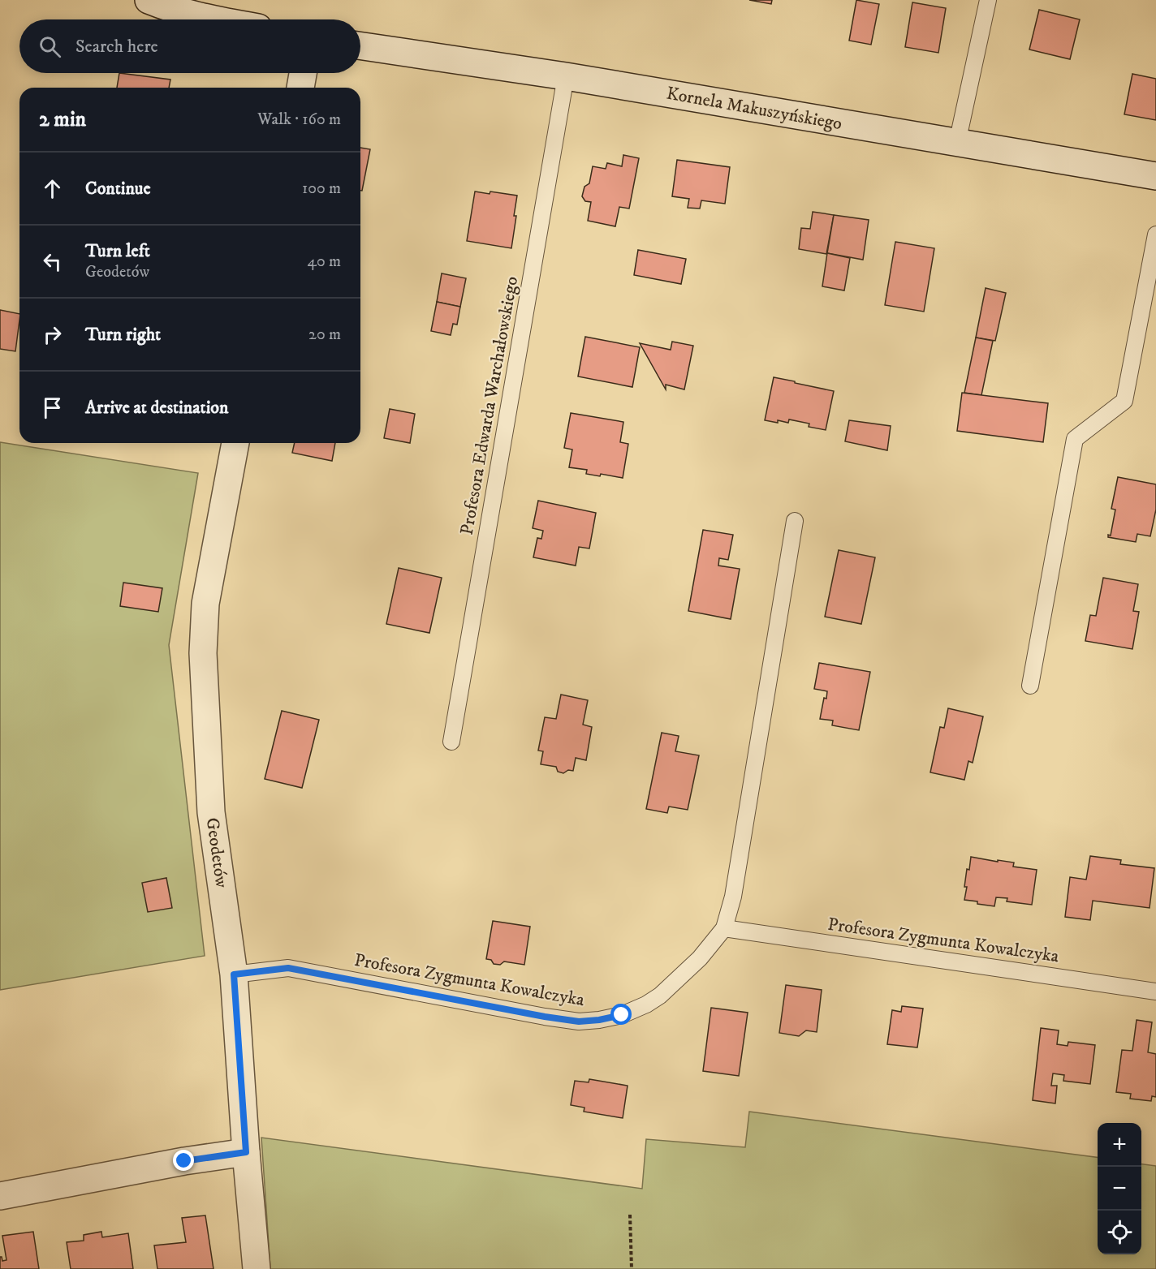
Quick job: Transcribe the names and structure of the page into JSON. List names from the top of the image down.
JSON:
{
  "streets": {
    "street": ["Kornela Makuszyńskiego", "Geodetów"],
    "lane": ["Profesora Edwarda Warchałowskiego", "Profesora Zygmunta Kowalczyka"]
  },
  "crossings": [
    ["Kornela Makuszyńskiego", "Profesora Edwarda Warchałowskiego"],
    ["Geodetów", "Profesora Zygmunta Kowalczyka"]
  ],
  "page": {
    "search": "Search here",
    "heading": ["2 min", "Walk · 160 m"],
    "list": [
      ["Continue", "100 m"],
      ["Turn left", "Geodetów", "40 m"],
      ["Turn right", "20 m"],
      "Arrive at destination"
    ],
    "map_buttons": ["+", "−"]
  }
}
